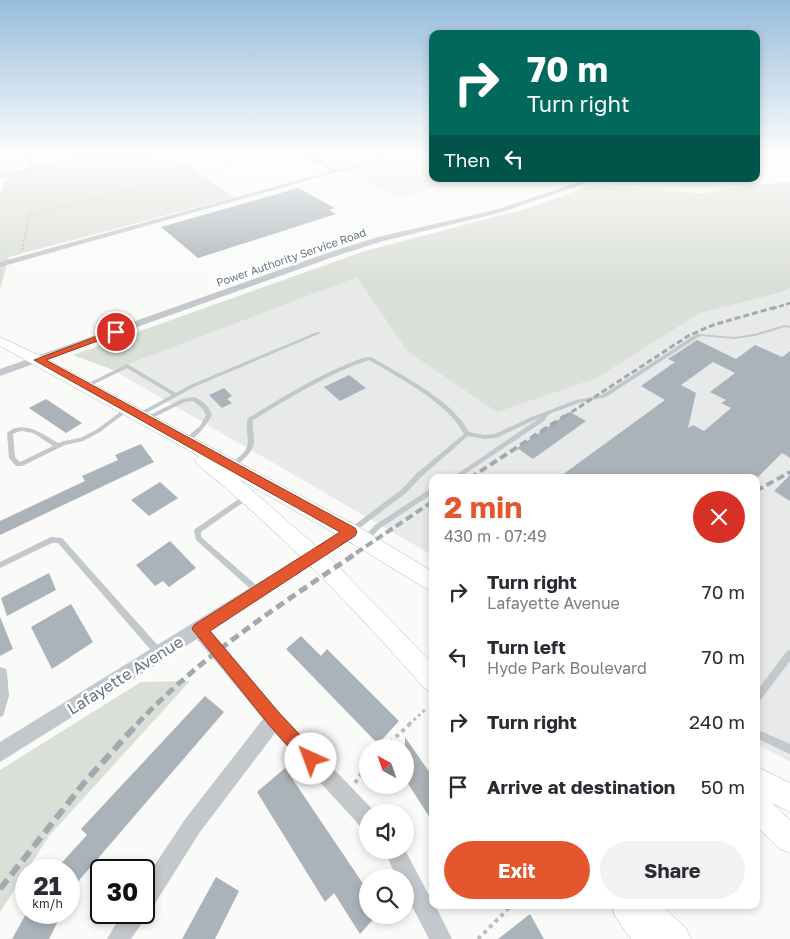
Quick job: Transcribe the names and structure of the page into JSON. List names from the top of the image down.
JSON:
{
  "streets": {
    "street": ["Power Authority Service Road", "Lafayette Avenue"]
  },
  "north": "top left",
  "page": {
    "turn": ["70 m", "Turn right"],
    "then": "Then",
    "heading": ["2 min", "430 m · 07:49"],
    "list": [
      {
        "name": "Turn right",
        "note": "Lafayette Avenue",
        "value": "70 m"
      },
      {
        "name": "Turn left",
        "note": "Hyde Park Boulevard",
        "value": "70 m"
      },
      {
        "name": "Turn right",
        "value": "240 m"
      },
      {
        "name": "Arrive at destination",
        "value": "50 m"
      }
    ],
    "buttons": ["Exit", "Share"],
    "speed": "21 km/h",
    "limit": "30"
  }
}
